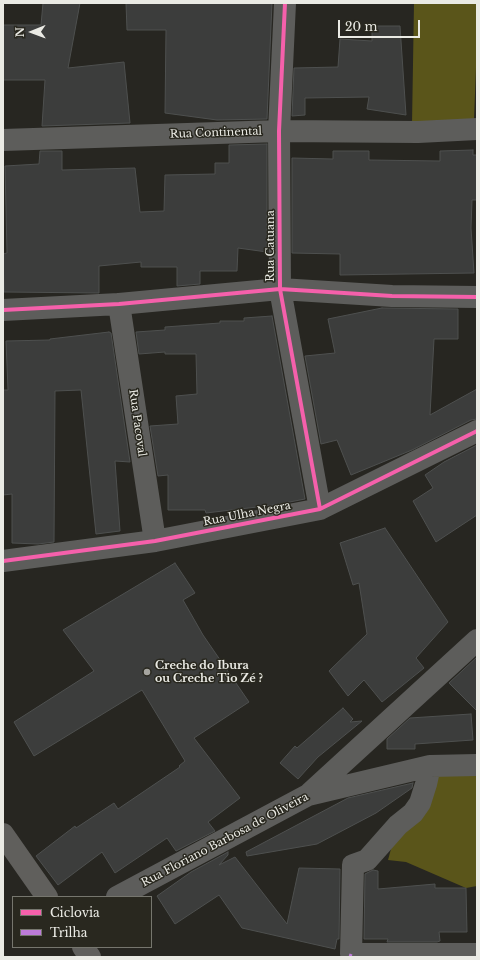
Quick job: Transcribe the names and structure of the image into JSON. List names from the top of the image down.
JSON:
{
  "streets": {
    "street": [
      "Rua Continental",
      "Rua Catuana",
      "Rua Pacoval",
      "Rua Ulha Negra",
      "Rua Floriano Barbosa de Oliveira"
    ]
  },
  "crossings": [
    ["Rua Continental", "Rua Catuana"],
    ["Rua Catuana", "Rua Ulha Negra"],
    ["Rua Pacoval", "Rua Ulha Negra"]
  ],
  "places": ["Creche do Ibura ou Creche Tio Zé ?"],
  "legend": ["Ciclovia", "Trilha"],
  "scale_bar": "20 m",
  "north": "left"
}
